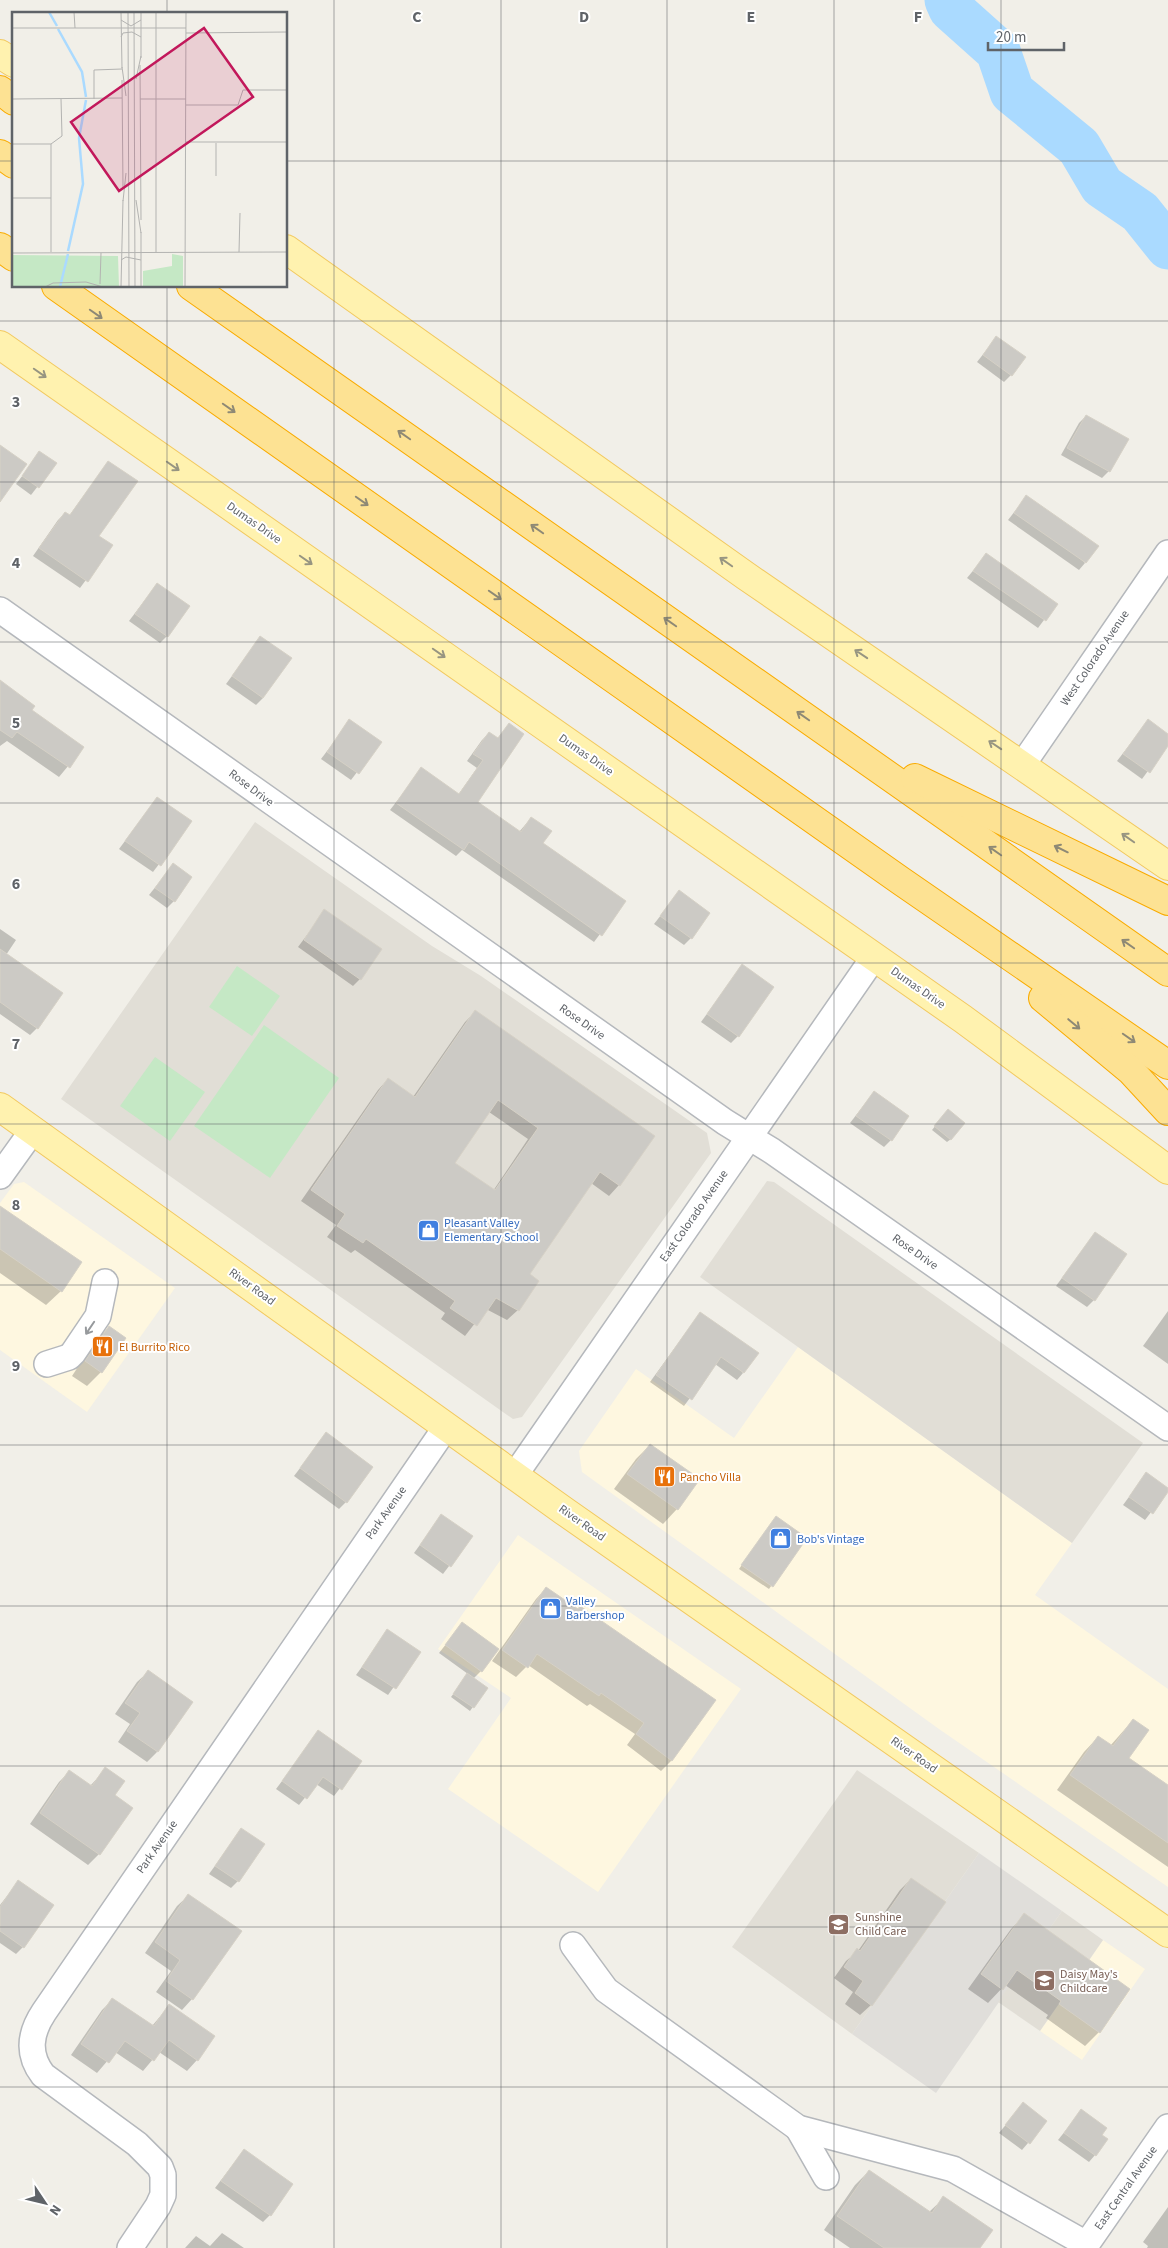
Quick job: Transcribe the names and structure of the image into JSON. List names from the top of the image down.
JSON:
{
  "streets": {
    "main road": ["Dumas Drive", "River Road"],
    "street": [
      "West Colorado Avenue",
      "Rose Drive",
      "East Colorado Avenue",
      "Park Avenue",
      "East Central Avenue"
    ]
  },
  "crossings": [
    ["Dumas Drive", "East Colorado Avenue"],
    ["Rose Drive", "East Colorado Avenue"],
    ["East Colorado Avenue", "River Road"],
    ["River Road", "Park Avenue"]
  ],
  "places": {
    "shop": ["Pleasant Valley Elementary School", "Bob's Vintage", "Valley Barbershop"],
    "restaurant": ["El Burrito Rico", "Pancho Villa"],
    "school or university": ["Sunshine Child Care", "Daisy May's Childcare"]
  },
  "scale_bar": "20 m",
  "north": "bottom right",
  "grid": {
    "columns": [
      "C",
      "D",
      "E",
      "F"
    ],
    "rows": [
      "3",
      "4",
      "5",
      "6",
      "7",
      "8",
      "9"
    ]
  }
}
